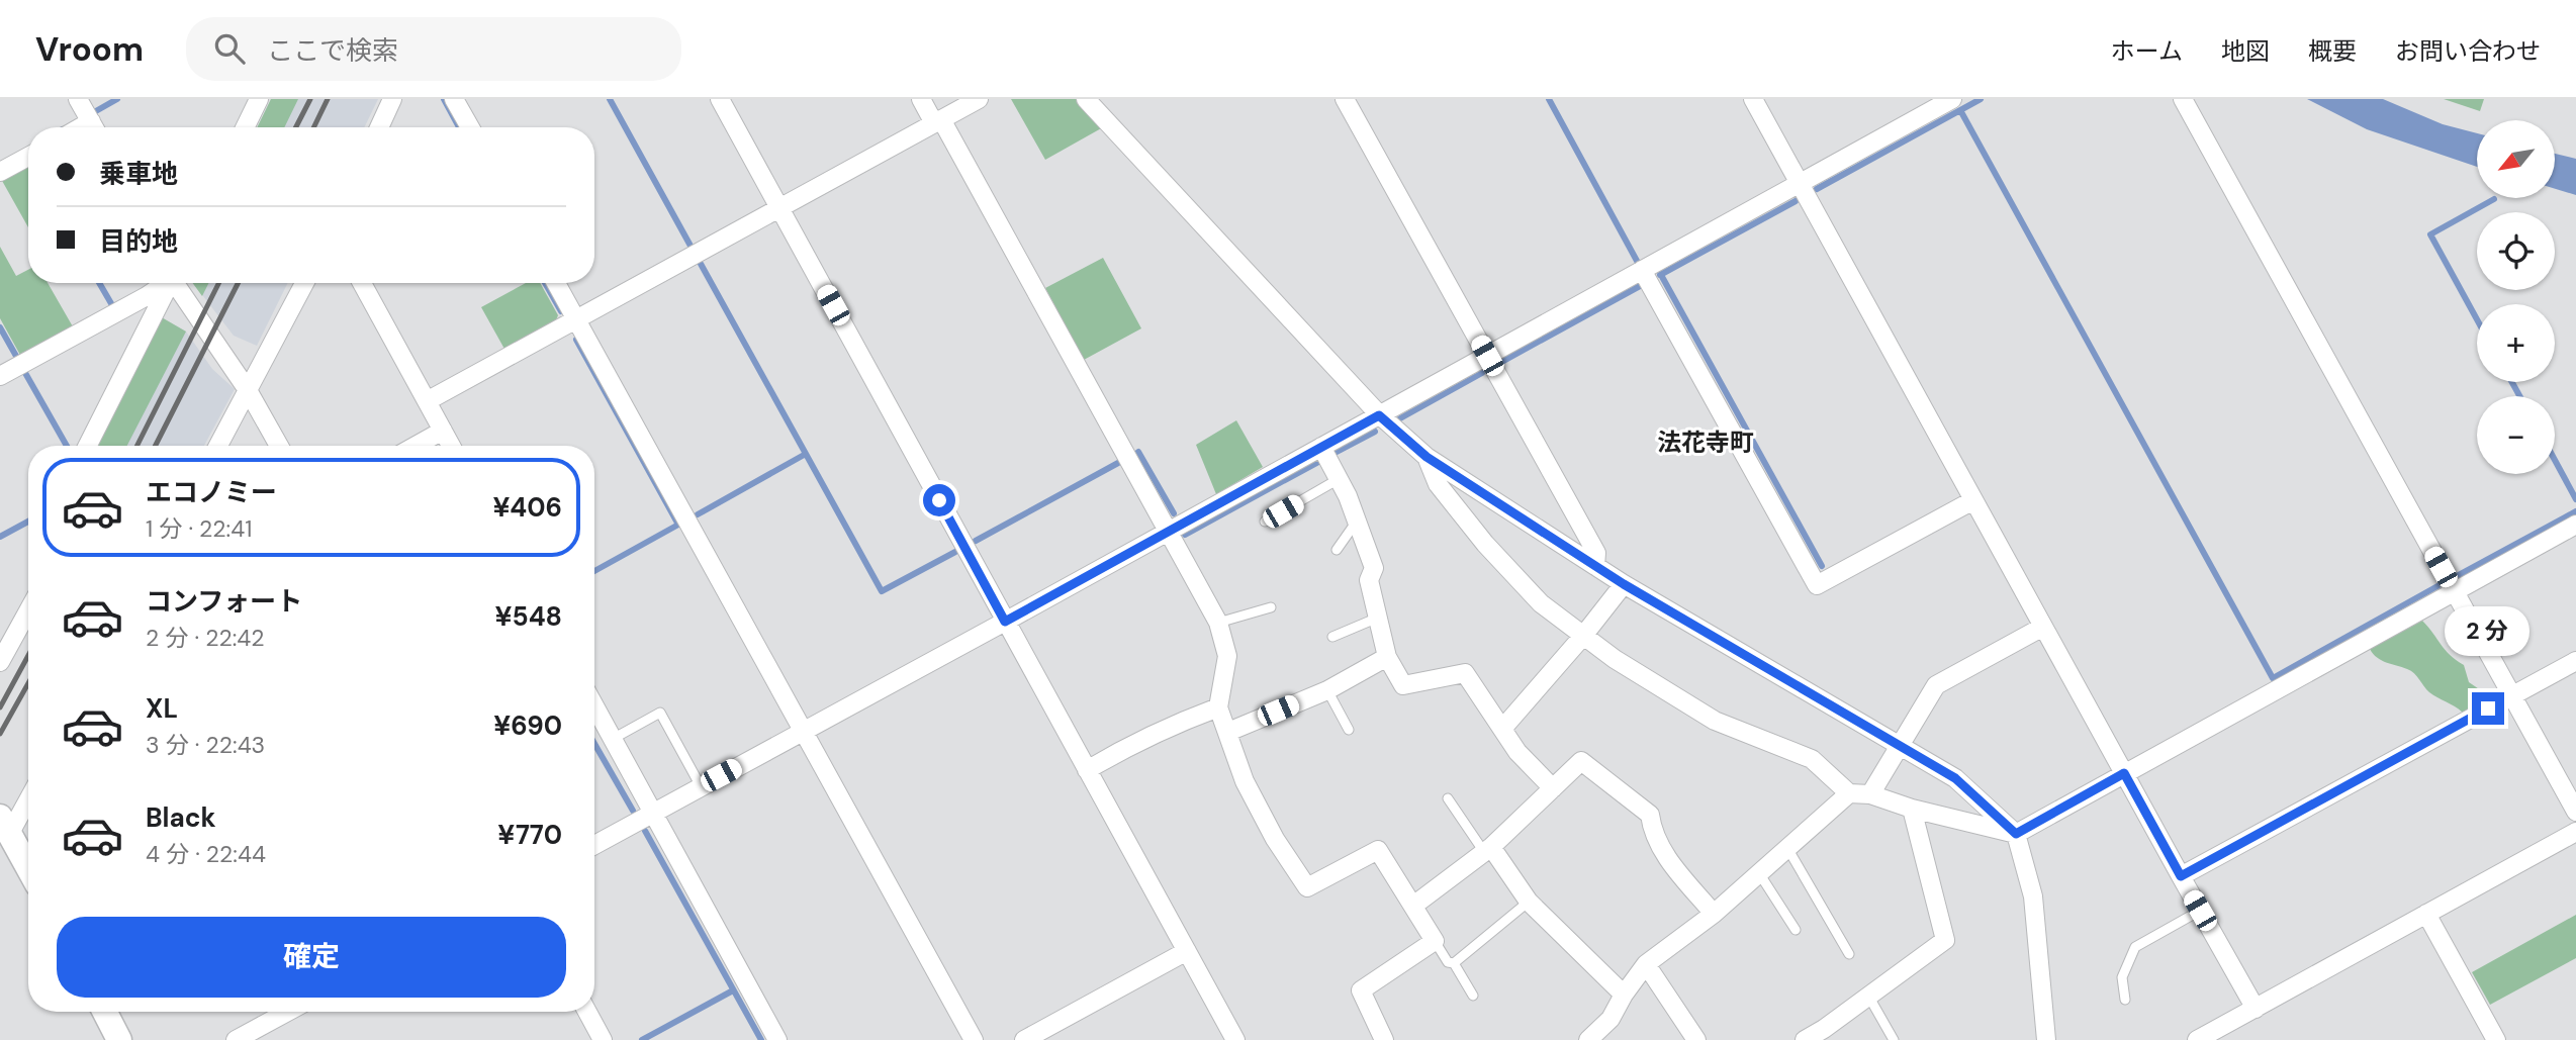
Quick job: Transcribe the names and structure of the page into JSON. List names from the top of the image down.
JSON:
{
  "districts": ["法花寺町"],
  "north": "bottom left",
  "page": {
    "header": "Vroom",
    "search": "ここで検索",
    "nav": [
      "ホーム",
      "地図",
      "概要",
      "お問い合わせ"
    ],
    "map_buttons": ["+", "−"],
    "banner": ["乗車地", "目的地"],
    "list": [
      {
        "name": "エコノミー",
        "note": "1 分 · 22:41",
        "value": "¥406"
      },
      {
        "name": "コンフォート",
        "note": "2 分 · 22:42",
        "value": "¥548"
      },
      {
        "name": "XL",
        "note": "3 分 · 22:43",
        "value": "¥690"
      },
      {
        "name": "Black",
        "note": "4 分 · 22:44",
        "value": "¥770"
      }
    ],
    "bubble": "2 分",
    "buttons": "確定"
  }
}
